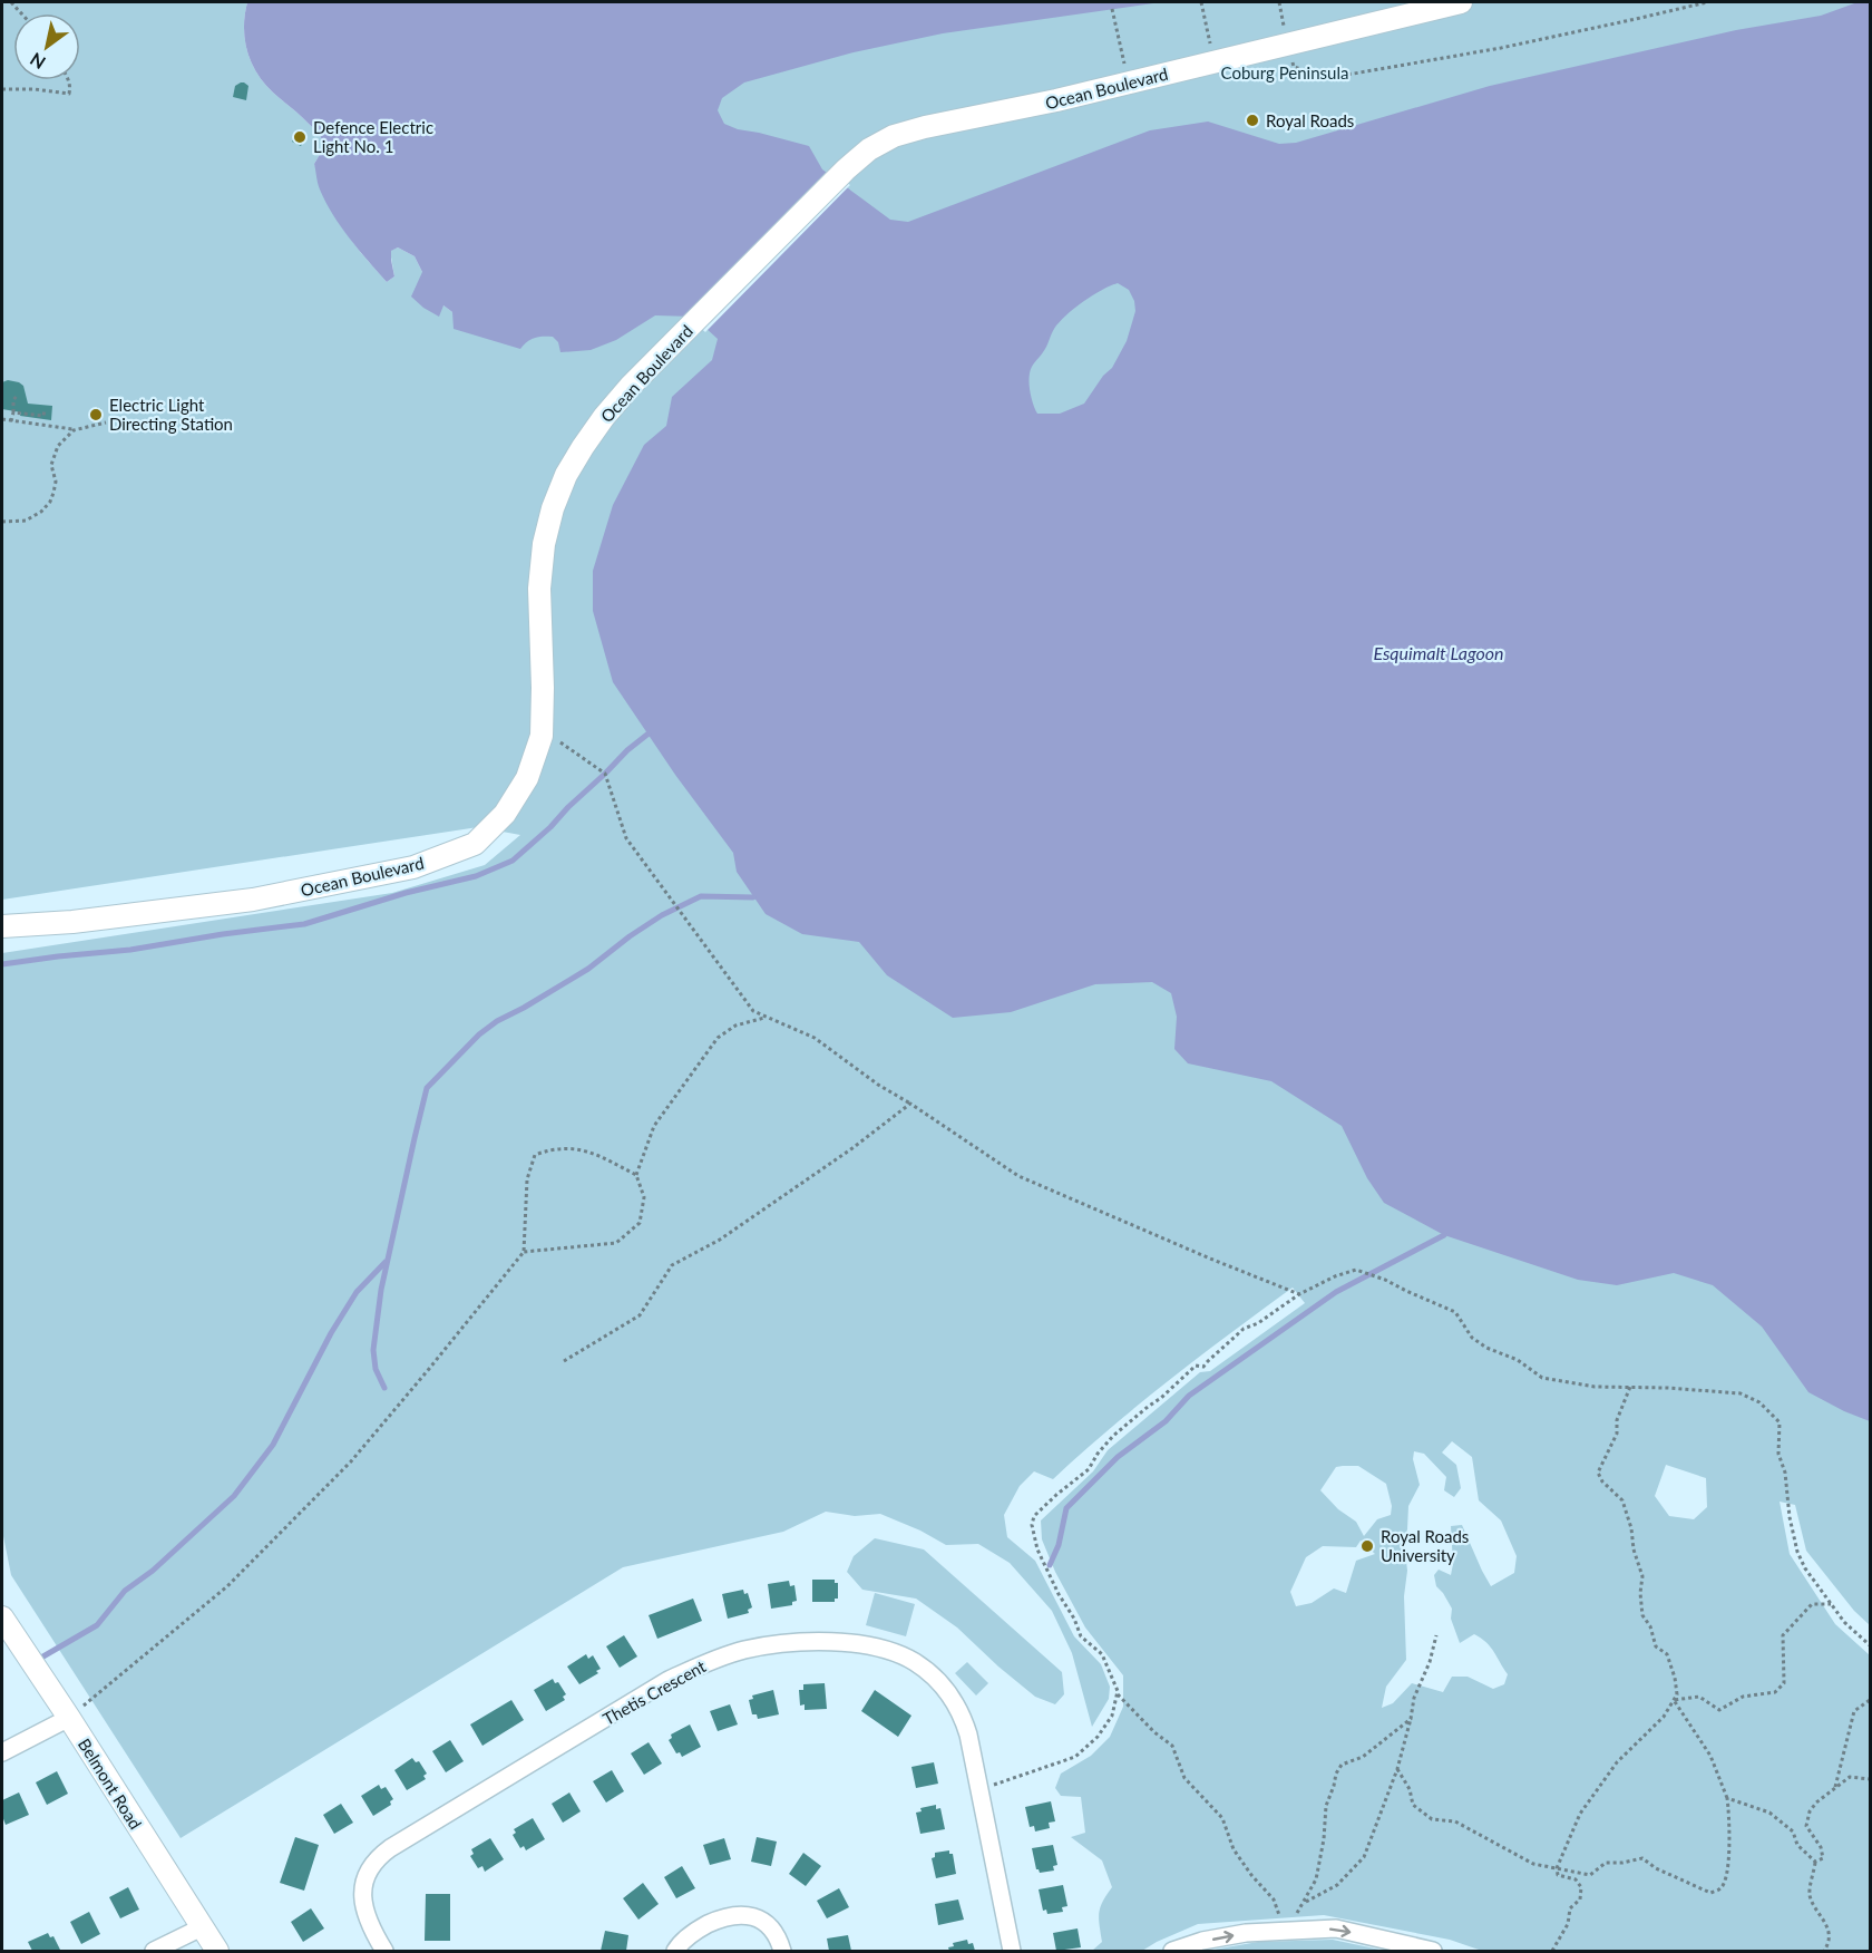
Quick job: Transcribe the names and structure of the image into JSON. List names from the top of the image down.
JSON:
{
  "streets": {
    "street": ["Ocean Boulevard", "Thetis Crescent", "Belmont Road"]
  },
  "water": ["Esquimalt Lagoon"],
  "parks": ["Coburg Peninsula"],
  "places": [
    "Royal Roads",
    "Defence Electric Light No. 1",
    "Electric Light Directing Station",
    "Royal Roads University"
  ],
  "north": "bottom left"
}
